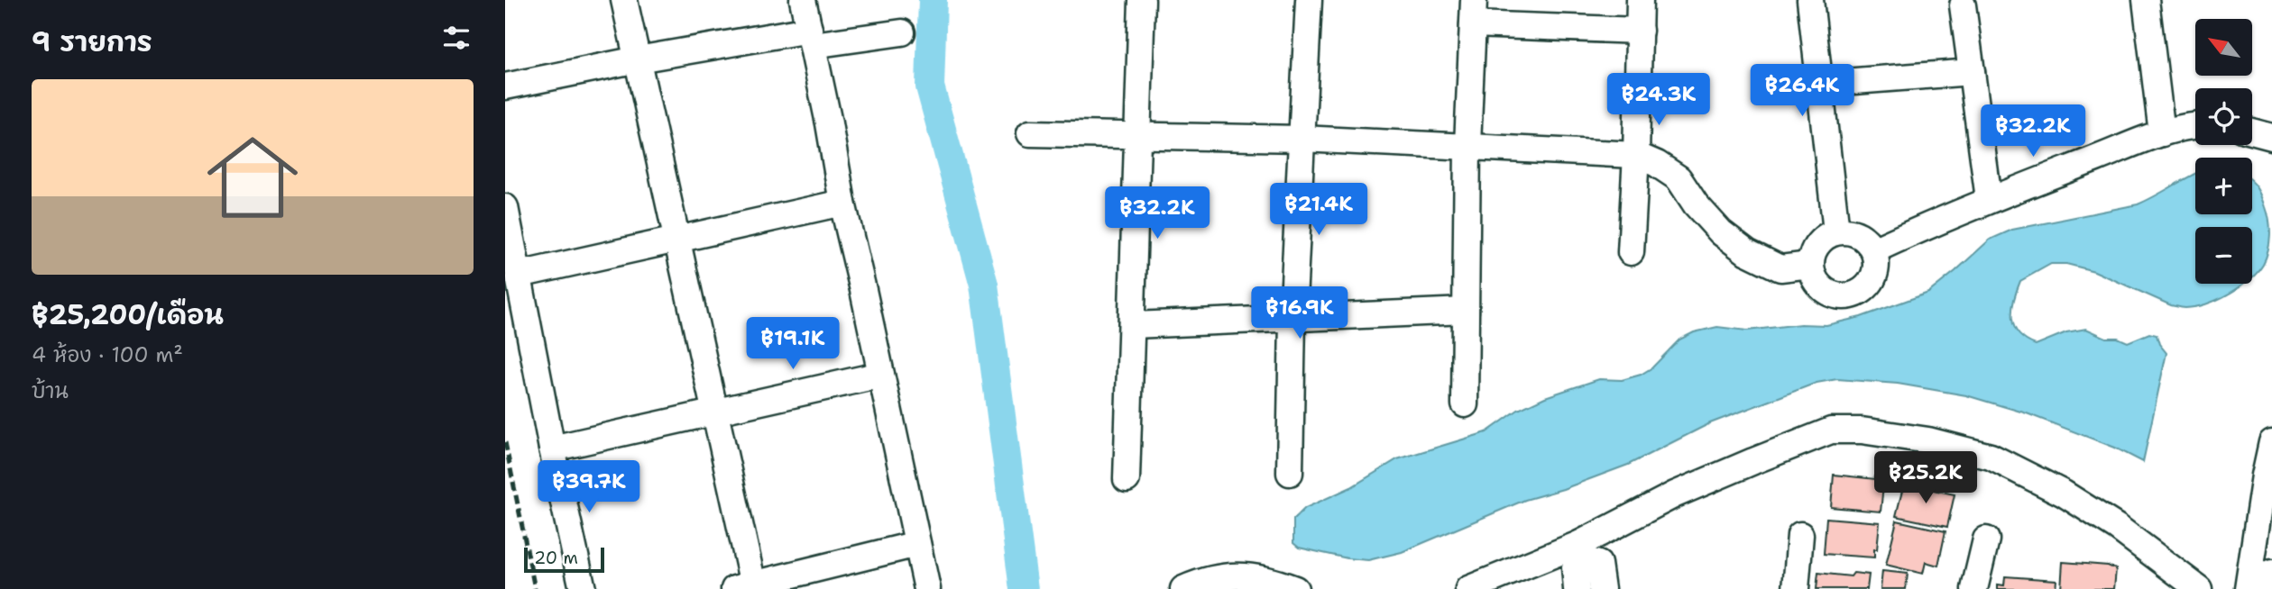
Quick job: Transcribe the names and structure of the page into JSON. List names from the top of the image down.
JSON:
{
  "scale_bar": "20 m",
  "north": "top left",
  "page": {
    "heading": "9 รายการ",
    "map_buttons": ["+", "−"],
    "price": [
      "฿26.4K",
      "฿24.3K",
      "฿32.2K",
      "฿21.4K",
      "฿32.2K",
      "฿16.9K",
      "฿19.1K",
      "฿25.2K",
      "฿39.7K"
    ],
    "list": [
      {
        "name": "฿25,200/เดือน",
        "note": "4 ห้อง · 100 m² · บ้าน"
      }
    ],
    "scale": "20 m"
  }
}
